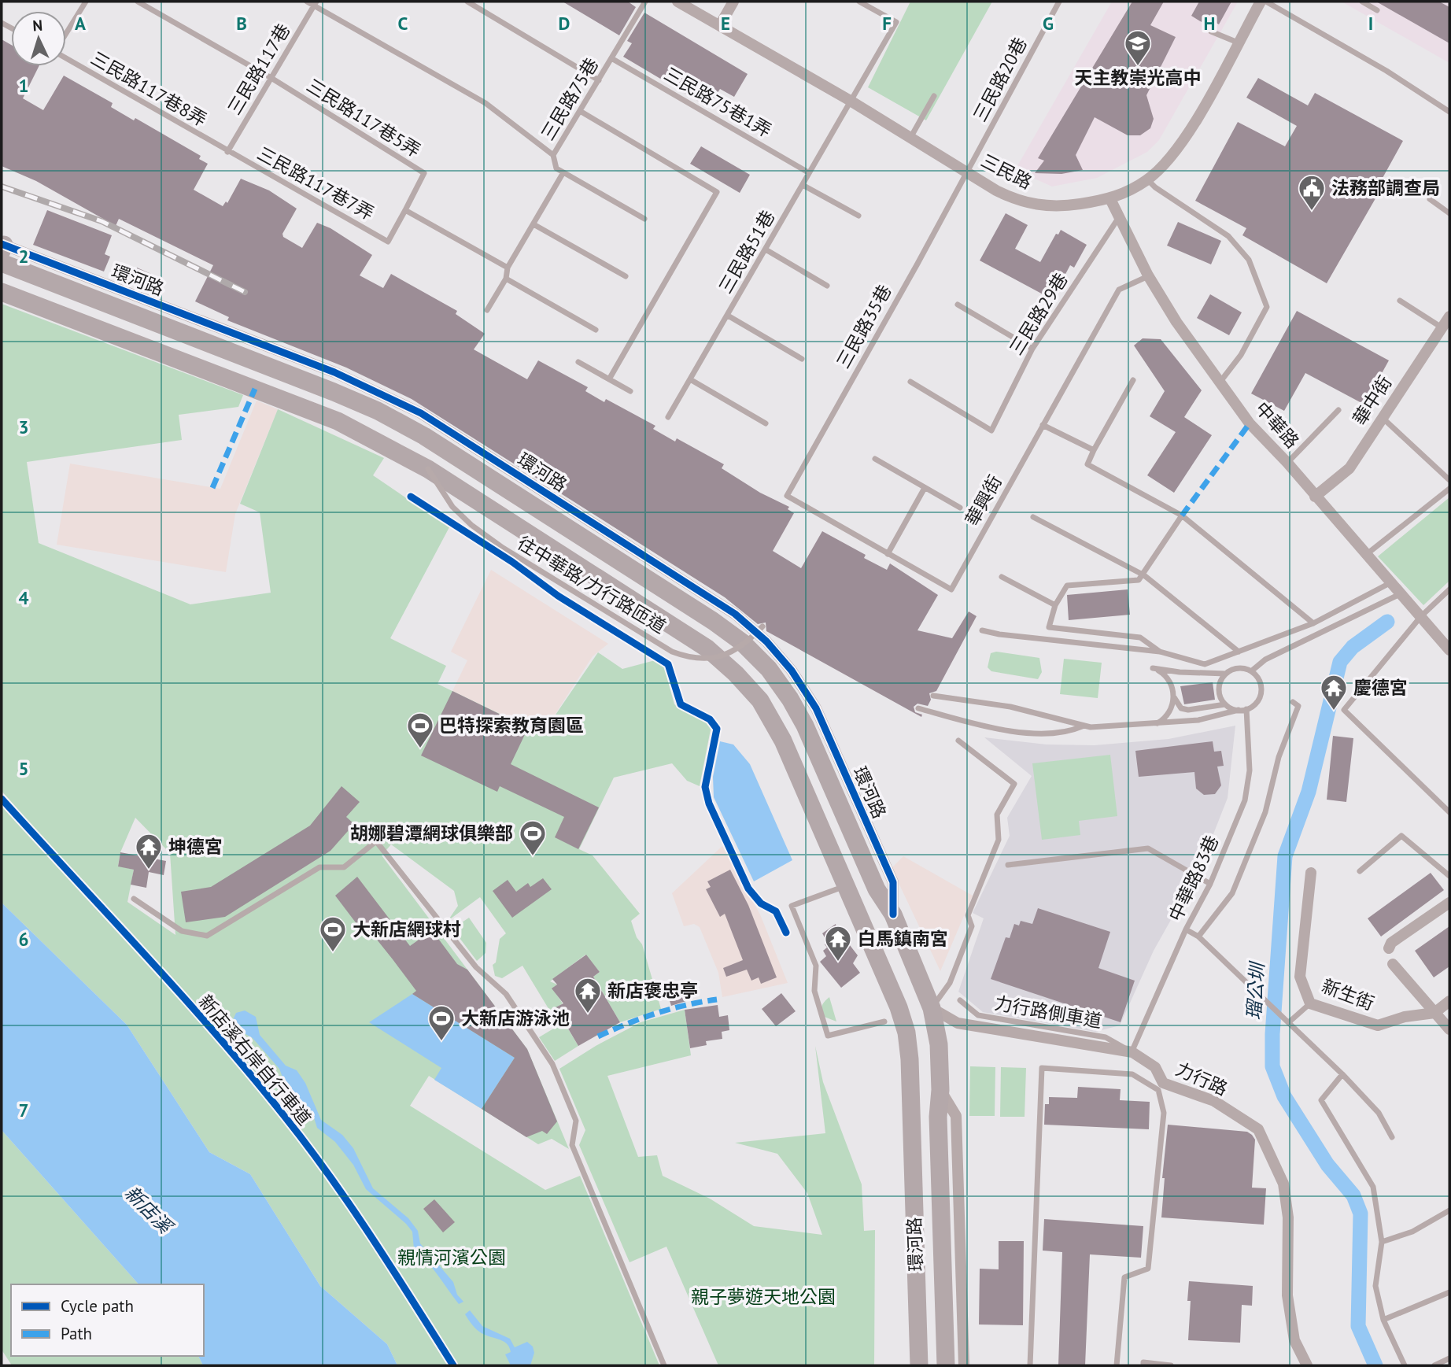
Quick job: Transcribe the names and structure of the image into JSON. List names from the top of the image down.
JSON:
{
  "streets": {
    "highway": ["環河路"],
    "street": [
      "三民路",
      "華中街",
      "中華路",
      "新生街",
      "力行路"
    ],
    "lane": [
      "三民路117巷",
      "三民路20巷",
      "三民路117巷8弄",
      "三民路75巷",
      "三民路75巷1弄",
      "三民路117巷5弄",
      "三民路117巷7弄",
      "三民路51巷",
      "三民路29巷",
      "三民路35巷",
      "華興街",
      "往中華路/力行路匝道",
      "中華路83巷",
      "力行路側車道"
    ],
    "cycle path": ["新店溪右岸自行車道"]
  },
  "crossings": [
    ["三民路117巷", "三民路117巷8弄"],
    ["三民路117巷", "三民路117巷5弄"],
    ["三民路117巷", "三民路117巷7弄"],
    ["三民路20巷", "三民路"],
    ["三民路20巷", "三民路35巷"],
    ["三民路117巷8弄", "三民路117巷7弄"],
    ["三民路75巷", "三民路75巷1弄"],
    ["三民路75巷1弄", "三民路51巷"],
    ["三民路117巷5弄", "三民路117巷7弄"],
    ["三民路", "三民路51巷"],
    ["三民路", "三民路35巷"],
    ["三民路", "中華路"],
    ["環河路", "往中華路/力行路匝道"],
    ["環河路", "力行路"],
    ["三民路29巷", "中華路"],
    ["三民路35巷", "華興街"],
    ["華中街", "中華路"],
    ["中華路", "華興街"],
    ["中華路83巷", "力行路側車道"],
    ["中華路83巷", "力行路"],
    ["力行路側車道", "力行路"]
  ],
  "water": ["瑠公圳", "新店溪"],
  "parks": ["親情河濱公園", "親子夢遊天地公園"],
  "places": {
    "school or university": ["天主教崇光高中"],
    "public building": ["法務部調查局"],
    "temple": [
      "慶德宮",
      "坤德宮",
      "白馬鎮南宮",
      "新店褒忠亭"
    ],
    "sports": [
      "巴特探索教育園區",
      "胡娜碧潭網球俱樂部",
      "大新店網球村",
      "大新店游泳池"
    ]
  },
  "legend": ["Cycle path", "Path"],
  "north": "top",
  "grid": {
    "columns": [
      "A",
      "B",
      "C",
      "D",
      "E",
      "F",
      "G",
      "H",
      "I"
    ],
    "rows": [
      "1",
      "2",
      "3",
      "4",
      "5",
      "6",
      "7"
    ]
  }
}
